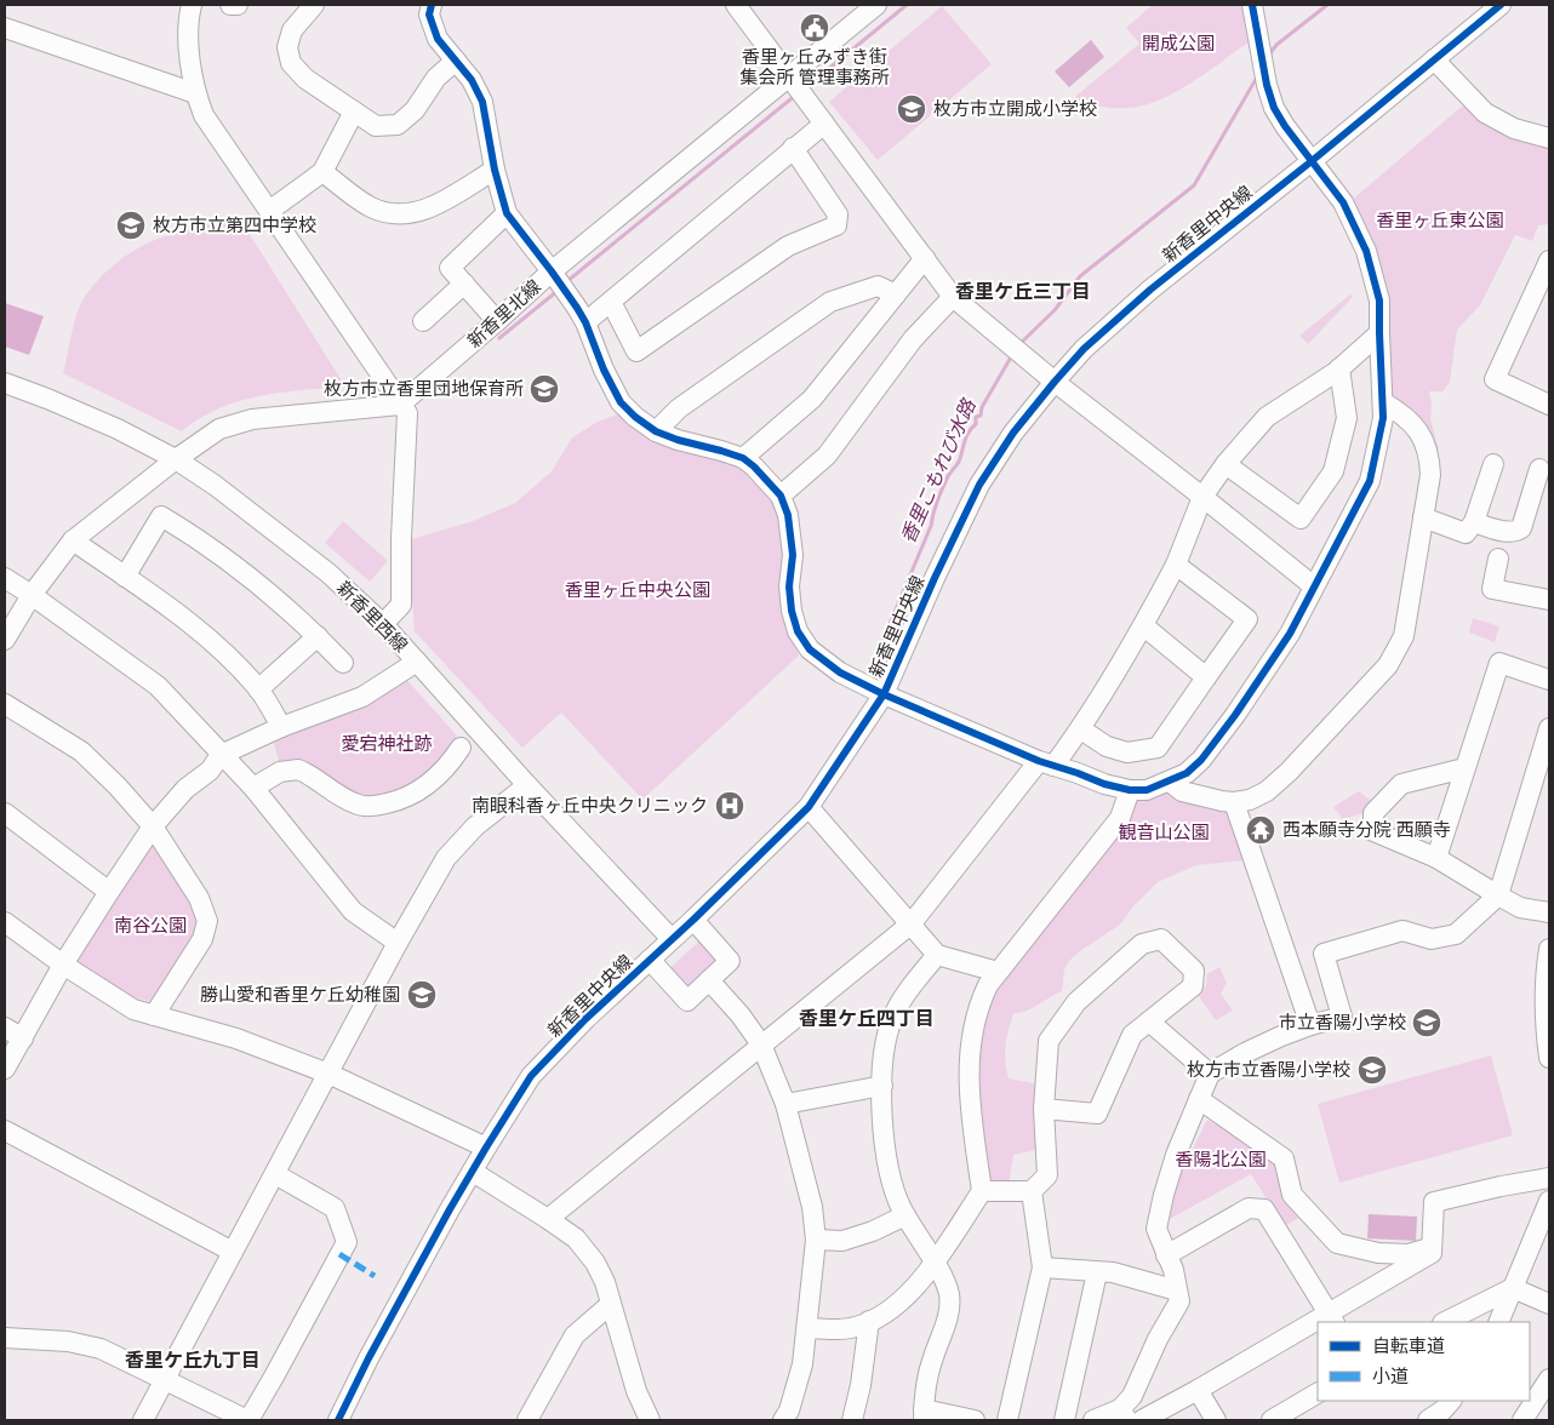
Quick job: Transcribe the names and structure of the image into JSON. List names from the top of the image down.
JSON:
{
  "streets": {
    "street": ["新香里中央線", "新香里北線", "新香里西線"]
  },
  "crossings": [
    ["新香里中央線", "新香里西線"]
  ],
  "districts": ["香里ケ丘三丁目", "香里ケ丘四丁目", "香里ケ丘九丁目"],
  "water": ["香里こもれび水路"],
  "parks": [
    "開成公園",
    "香里ヶ丘東公園",
    "香里ヶ丘中央公園",
    "愛宕神社跡",
    "観音山公園",
    "南谷公園",
    "香陽北公園"
  ],
  "places": {
    "public building": ["香里ヶ丘みずき街 集会所 管理事務所"],
    "school or university": [
      "枚方市立開成小学校",
      "枚方市立第四中学校",
      "枚方市立香里団地保育所",
      "勝山愛和香里ケ丘幼稚園",
      "市立香陽小学校",
      "枚方市立香陽小学校"
    ],
    "hospital": ["南眼科香ヶ丘中央クリニック"],
    "temple": ["西本願寺分院 西願寺"]
  },
  "legend": ["自転車道", "小道"]
}
